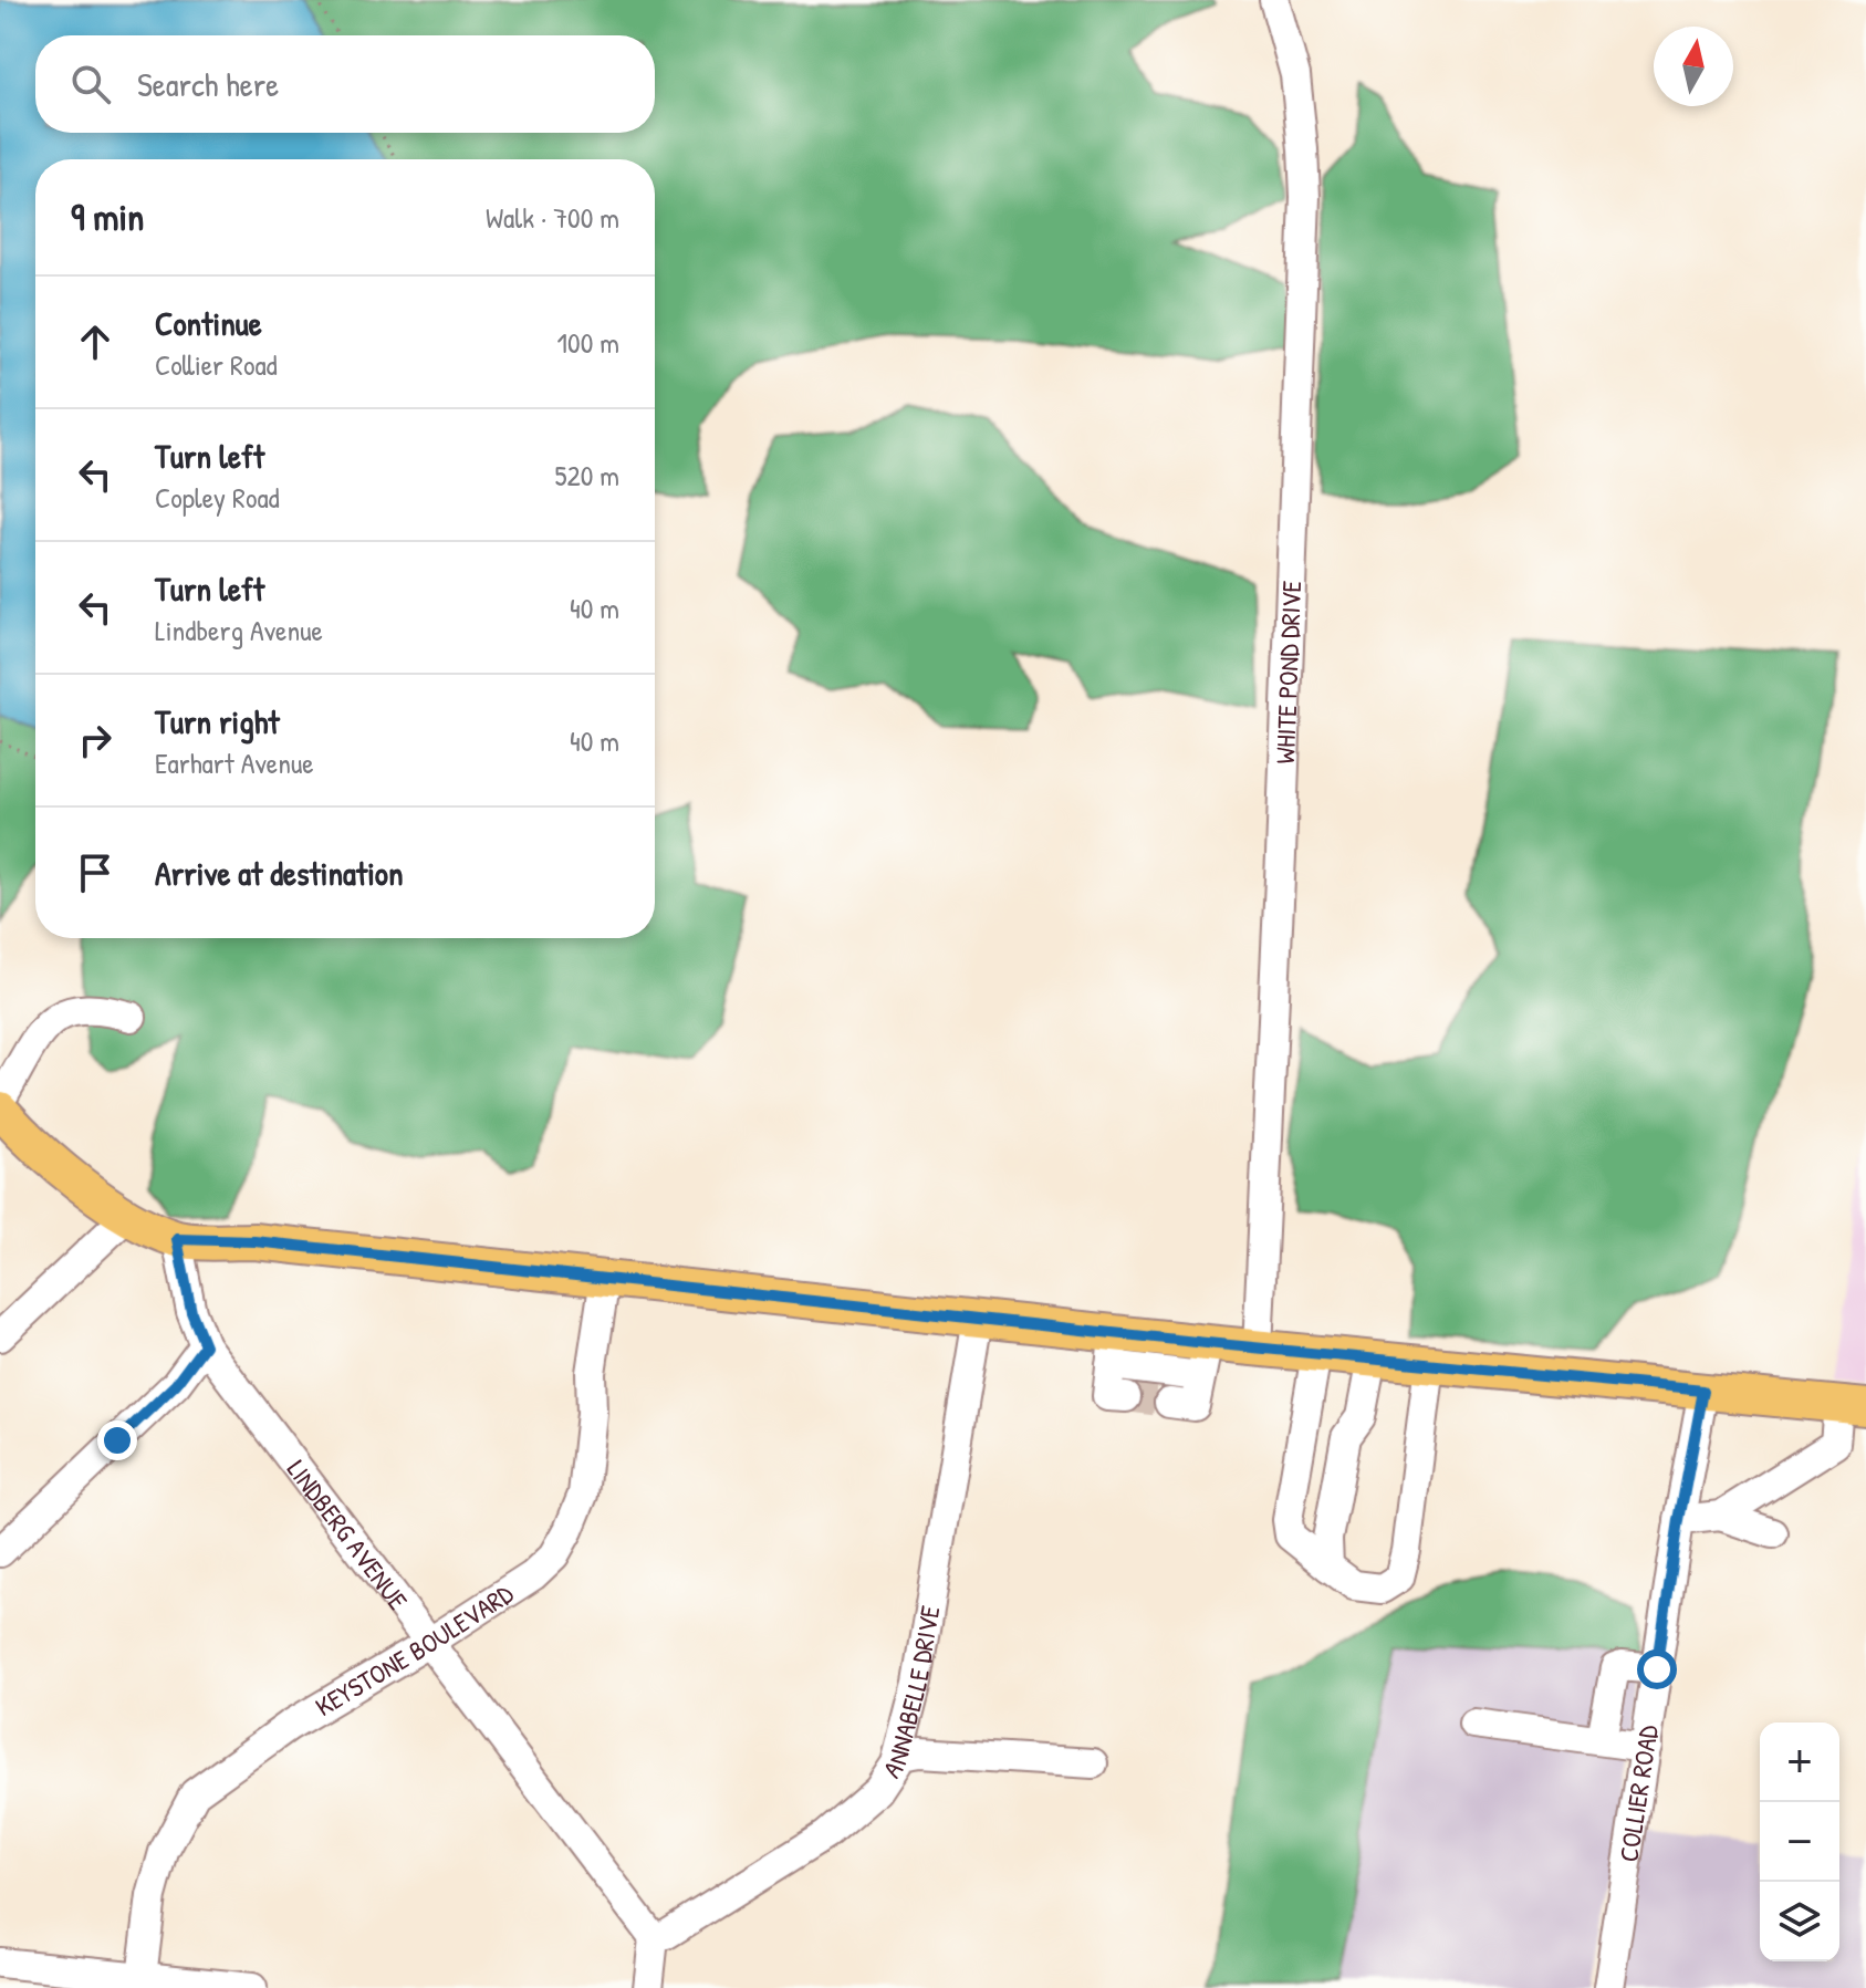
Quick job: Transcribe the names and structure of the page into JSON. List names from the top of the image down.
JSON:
{
  "streets": {
    "street": [
      "WHITE POND DRIVE",
      "LINDBERG AVENUE",
      "KEYSTONE BOULEVARD",
      "ANNABELLE DRIVE",
      "COLLIER ROAD"
    ]
  },
  "crossings": [
    ["LINDBERG AVENUE", "KEYSTONE BOULEVARD"],
    ["LINDBERG AVENUE", "ANNABELLE DRIVE"]
  ],
  "north": "top",
  "page": {
    "search": "Search here",
    "heading": ["9 min", "Walk · 700 m"],
    "list": [
      ["Continue", "Collier Road", "100 m"],
      ["Turn left", "Copley Road", "520 m"],
      ["Turn left", "Lindberg Avenue", "40 m"],
      ["Turn right", "Earhart Avenue", "40 m"],
      "Arrive at destination"
    ],
    "map_buttons": ["+", "−"]
  }
}
